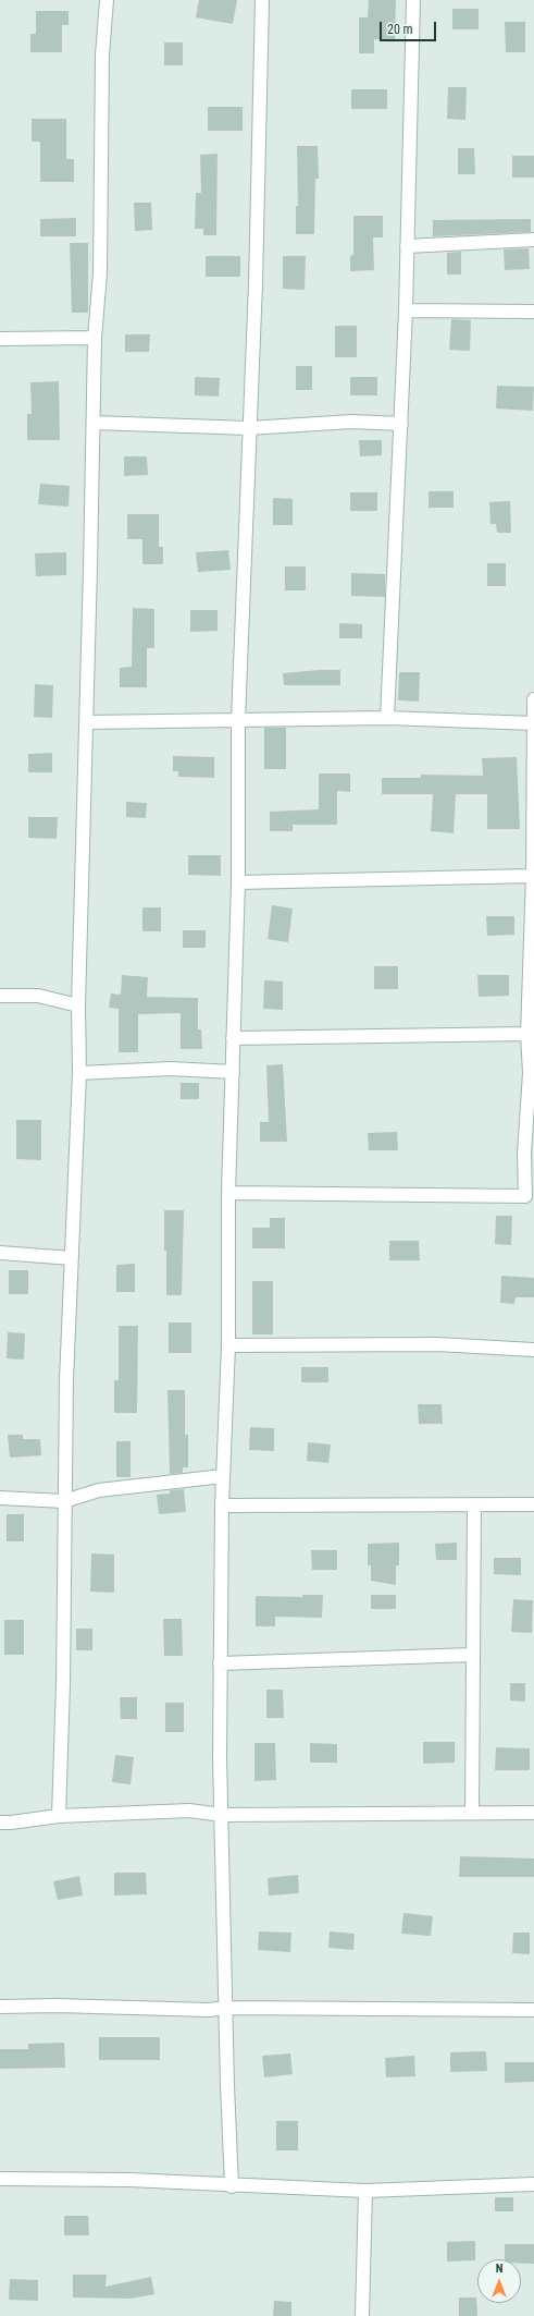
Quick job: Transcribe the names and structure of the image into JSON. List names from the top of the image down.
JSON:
{
  "scale_bar": "20 m",
  "north": "top"
}
